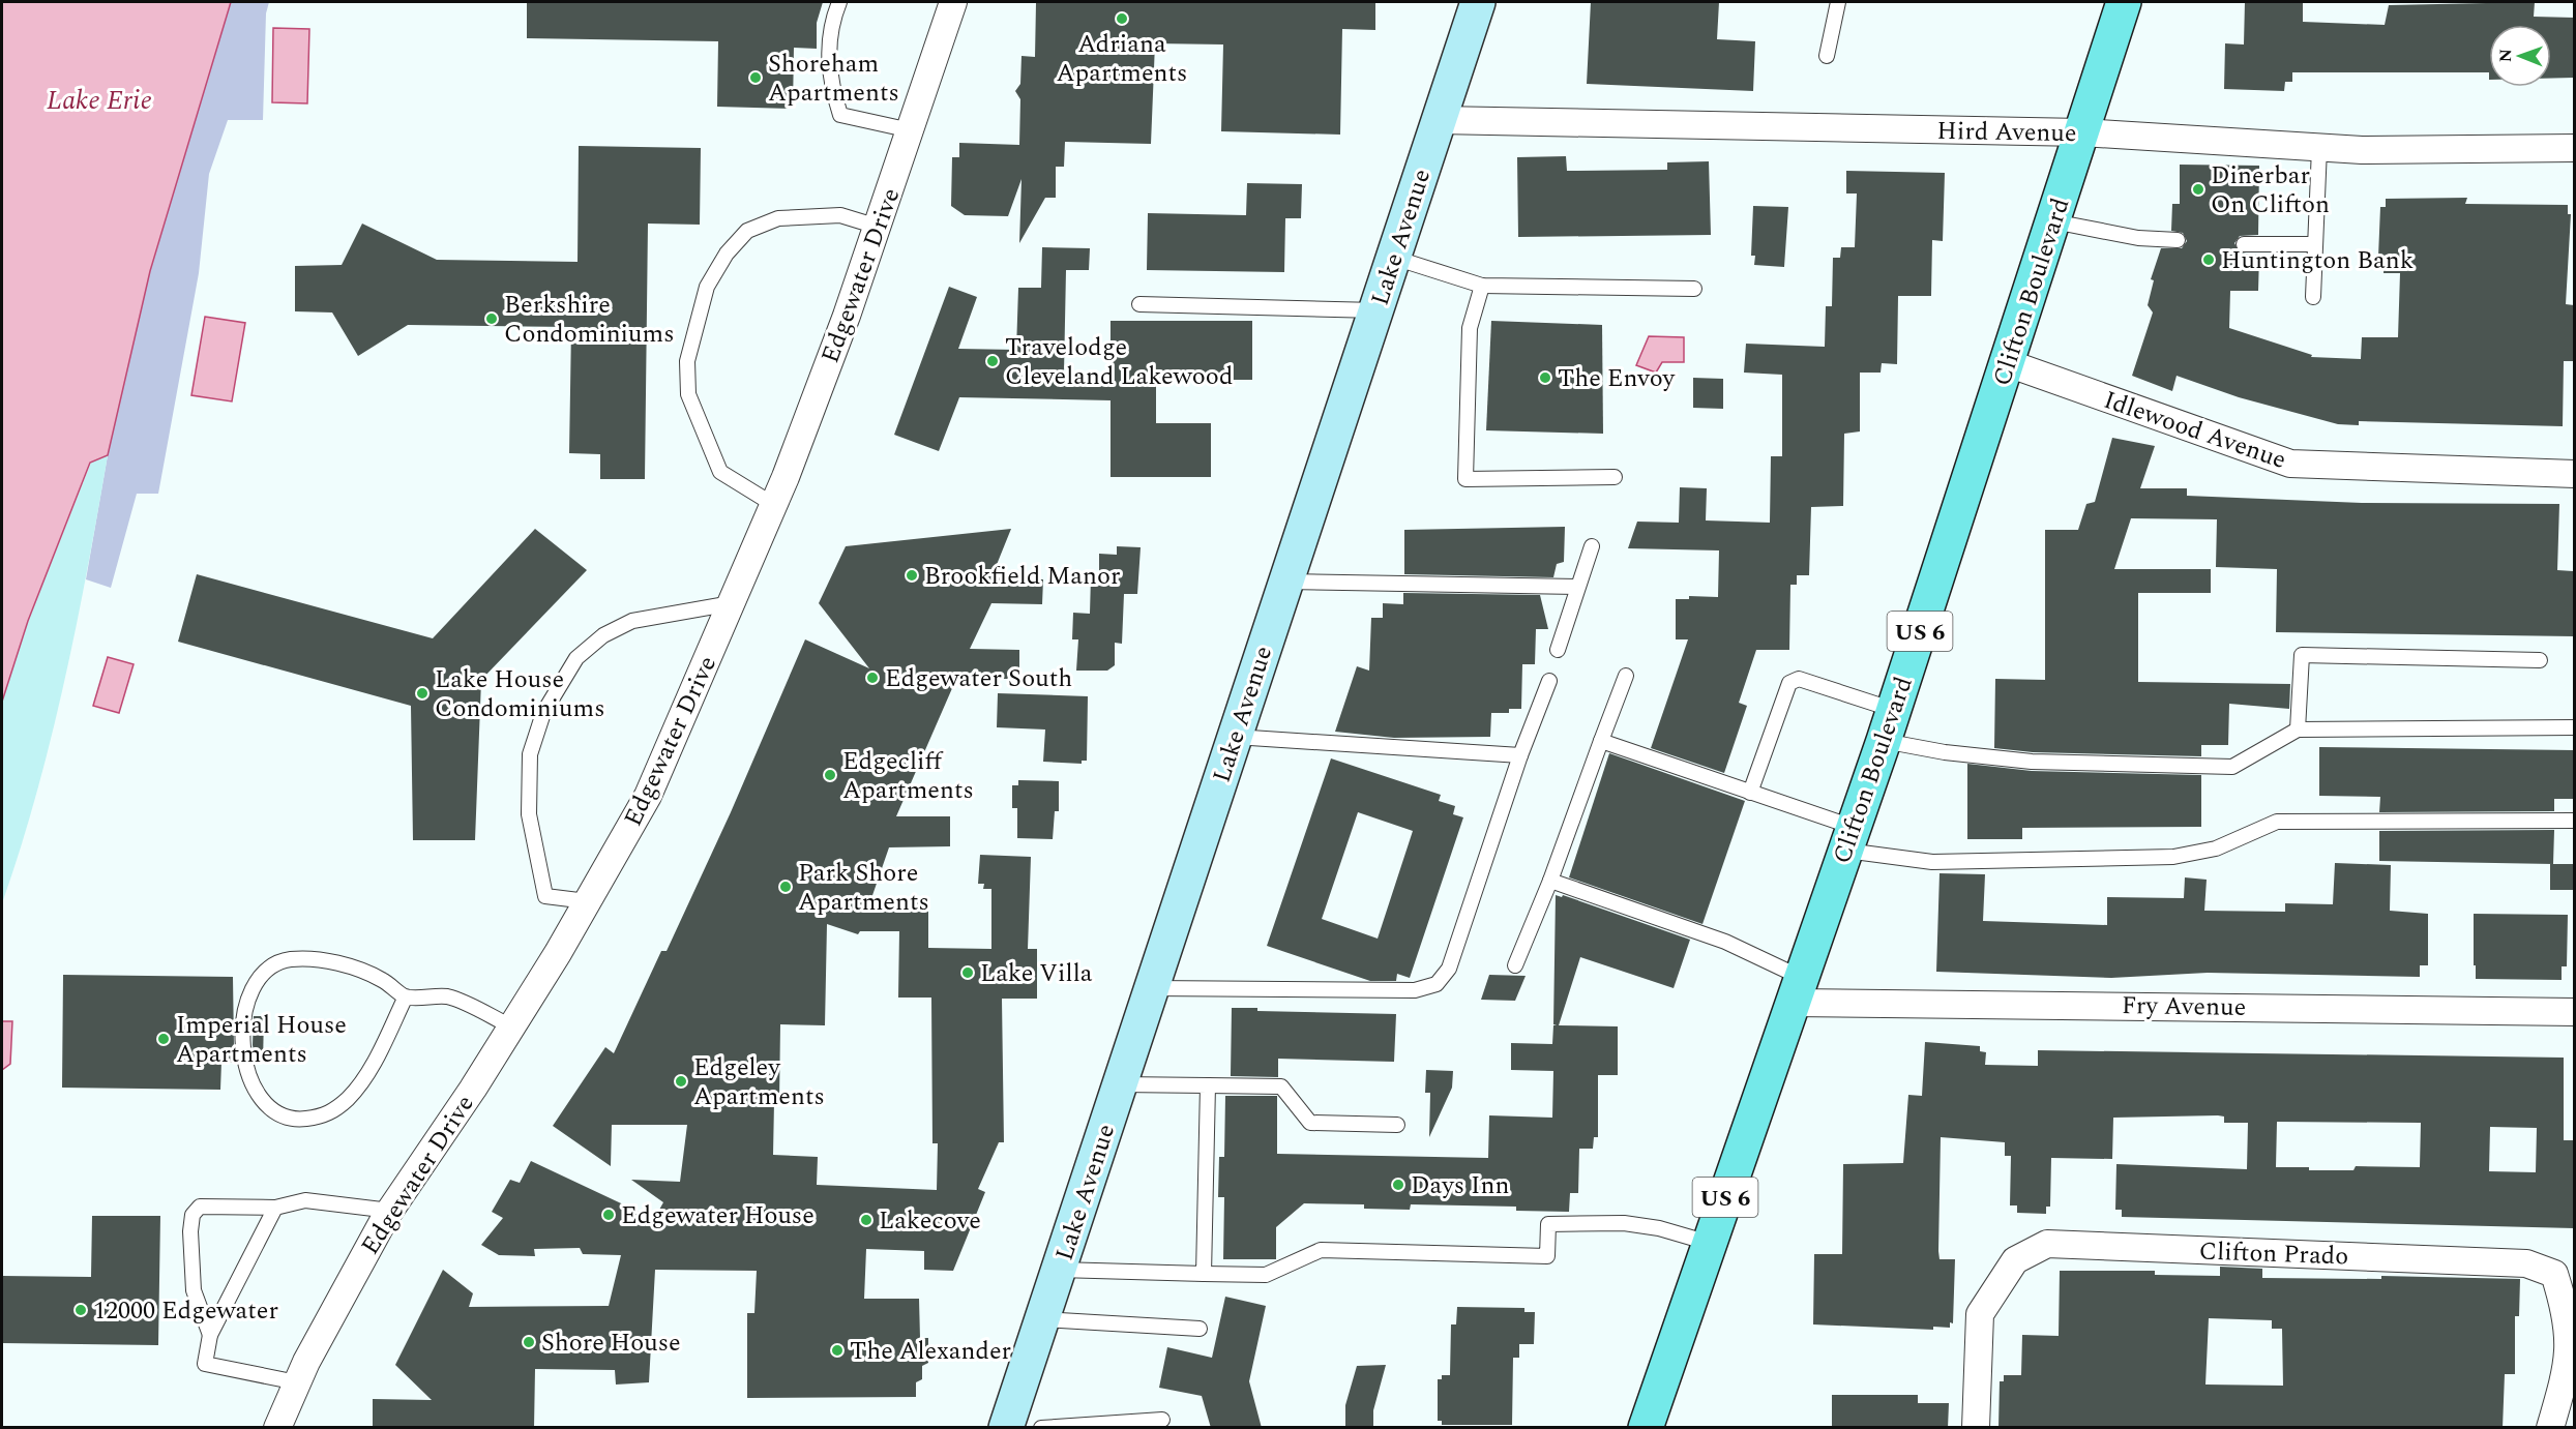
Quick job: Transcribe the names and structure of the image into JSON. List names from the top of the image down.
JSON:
{
  "streets": {
    "main road": ["Clifton Boulevard", "US 6"],
    "street": [
      "Hird Avenue",
      "Lake Avenue",
      "Edgewater Drive",
      "Idlewood Avenue",
      "Fry Avenue",
      "Clifton Prado"
    ]
  },
  "crossings": [
    ["Hird Avenue", "Lake Avenue"],
    ["Hird Avenue", "Clifton Boulevard"],
    ["Clifton Boulevard", "Idlewood Avenue"],
    ["Clifton Boulevard", "Fry Avenue"]
  ],
  "water": ["Lake Erie"],
  "places": [
    "Adriana Apartments",
    "Shoreham Apartments",
    "Dinerbar On Clifton",
    "Huntington Bank",
    "Berkshire Condominiums",
    "Travelodge Cleveland Lakewood",
    "The Envoy",
    "Brookfield Manor",
    "Edgewater South",
    "Lake House Condominiums",
    "Edgecliff Apartments",
    "Park Shore Apartments",
    "Lake Villa",
    "Imperial House Apartments",
    "Edgeley Apartments",
    "Days Inn",
    "Edgewater House",
    "Lakecove",
    "12000 Edgewater",
    "Shore House",
    "The Alexander"
  ],
  "north": "left"
}
